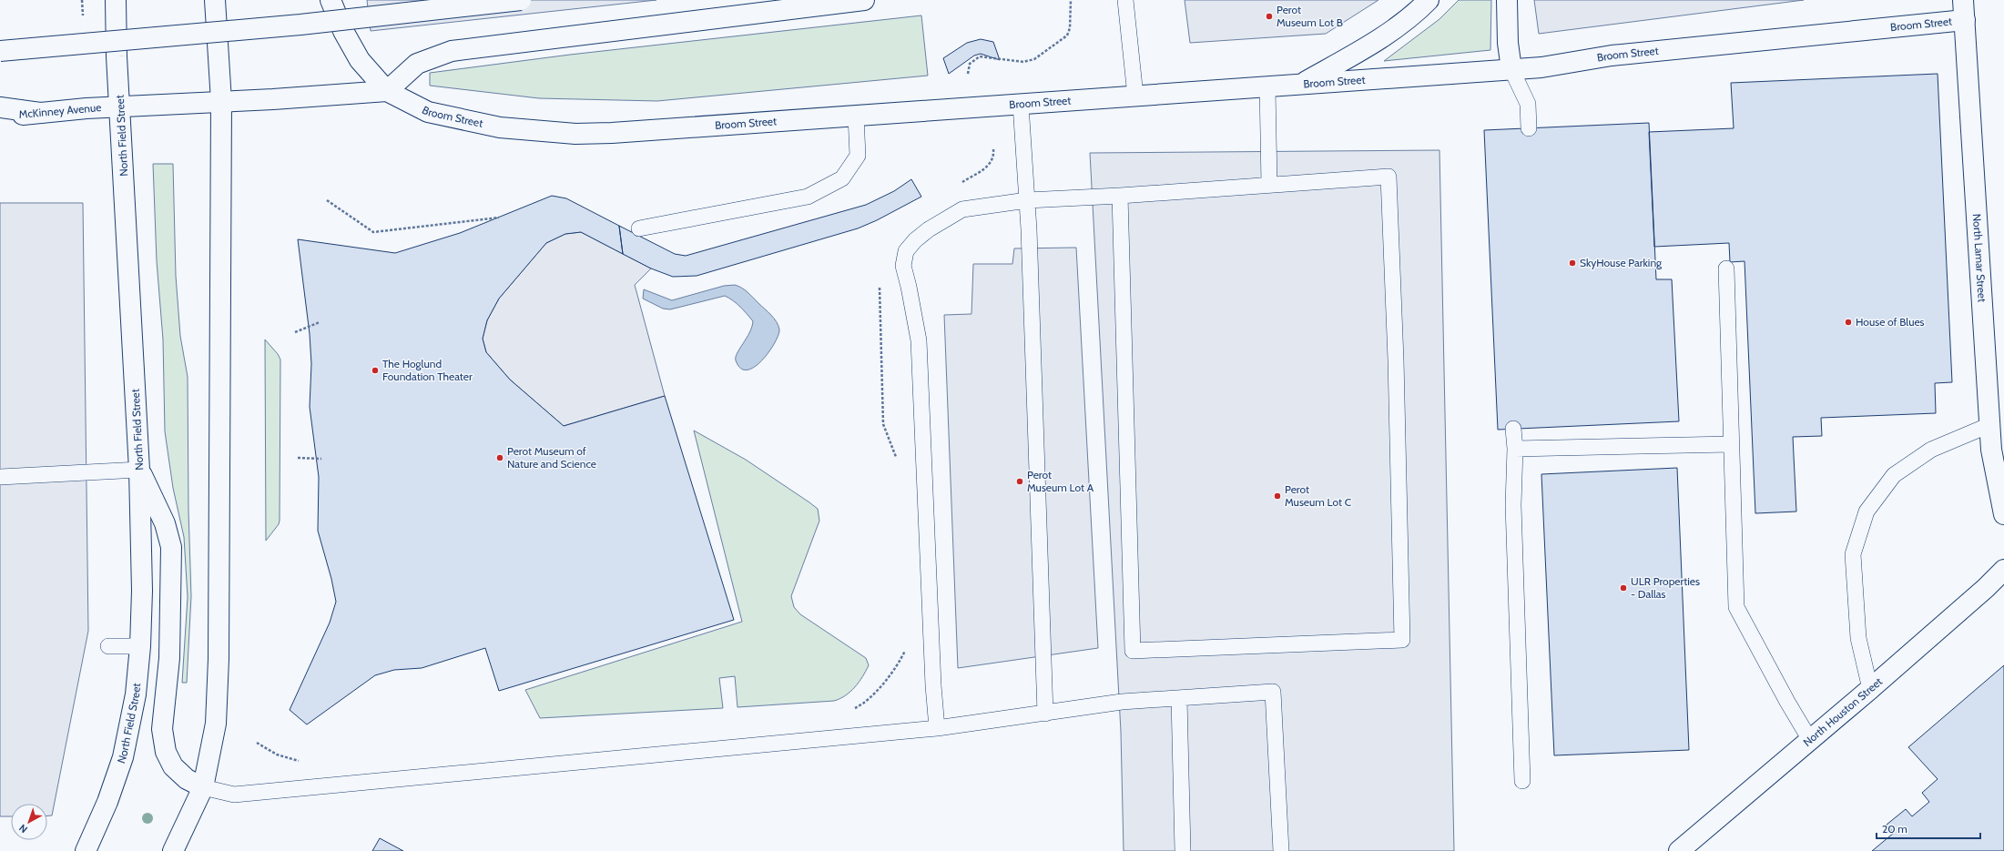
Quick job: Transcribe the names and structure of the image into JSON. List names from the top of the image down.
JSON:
{
  "streets": {
    "main road": [
      "Broom Street",
      "McKinney Avenue",
      "North Field Street",
      "North Lamar Street",
      "North Houston Street"
    ]
  },
  "crossings": [
    ["Broom Street", "North Lamar Street"],
    ["McKinney Avenue", "North Field Street"]
  ],
  "places": [
    "Perot Museum Lot B",
    "SkyHouse Parking",
    "House of Blues",
    "The Hoglund Foundation Theater",
    "Perot Museum of Nature and Science",
    "Perot Museum Lot A",
    "Perot Museum Lot C",
    "ULR Properties - Dallas"
  ],
  "scale_bar": "20 m",
  "north": "bottom left"
}
